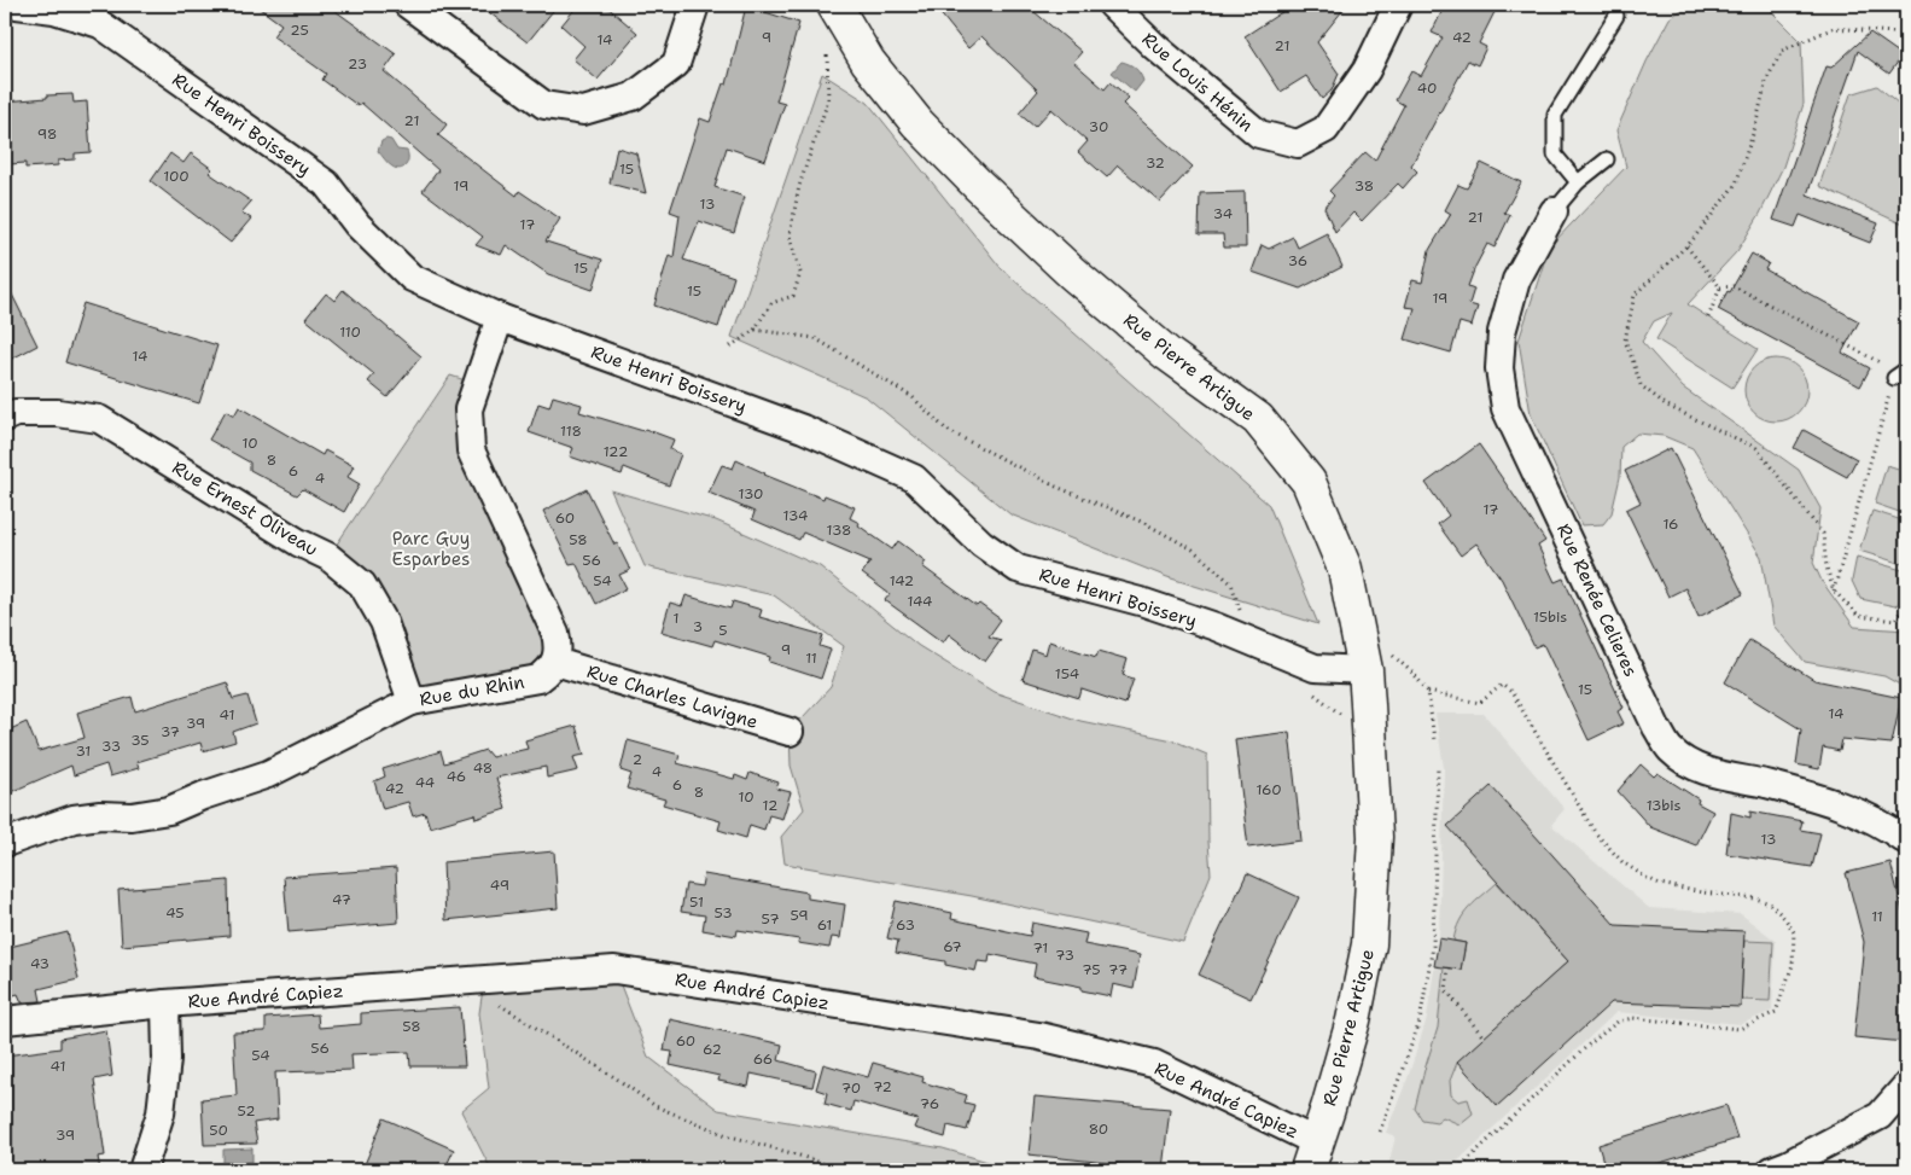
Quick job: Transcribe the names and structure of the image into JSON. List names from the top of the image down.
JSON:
{
  "streets": {
    "main road": ["Rue Pierre Artigue"],
    "street": [
      "Rue Louis Hénin",
      "Rue Henri Boissery",
      "Rue Ernest Oliveau",
      "Rue Renée Celieres",
      "Rue du Rhin",
      "Rue Charles Lavigne",
      "Rue André Capiez"
    ]
  },
  "crossings": [
    ["Rue Henri Boissery", "Rue Pierre Artigue"],
    ["Rue Pierre Artigue", "Rue André Capiez"],
    ["Rue Ernest Oliveau", "Rue du Rhin"],
    ["Rue du Rhin", "Rue Charles Lavigne"]
  ],
  "parks": ["Parc Guy Esparbes"],
  "house_numbers": [
    "25",
    "9",
    "42",
    "14",
    "21",
    "23",
    "40",
    "21",
    "30",
    "98",
    "32",
    "15",
    "100",
    "19",
    "38",
    "13",
    "34",
    "21",
    "17",
    "36",
    "15",
    "15",
    "19",
    "110",
    "14",
    "118",
    "10",
    "122",
    "8",
    "6",
    "4",
    "130",
    "17",
    "134",
    "60",
    "16",
    "138",
    "58",
    "56",
    "54",
    "142",
    "144",
    "15bis",
    "1",
    "3",
    "5",
    "9",
    "11",
    "154",
    "15",
    "14",
    "41",
    "39",
    "37",
    "35",
    "33",
    "31",
    "2",
    "48",
    "4",
    "46",
    "44",
    "6",
    "42",
    "160",
    "8",
    "10",
    "12",
    "13bis",
    "13",
    "49",
    "47",
    "51",
    "45",
    "53",
    "59",
    "11",
    "57",
    "61",
    "63",
    "67",
    "71",
    "73",
    "43",
    "75",
    "77",
    "58",
    "60",
    "56",
    "62",
    "54",
    "66",
    "41",
    "72",
    "70",
    "76",
    "52",
    "80",
    "50",
    "39"
  ]
}
